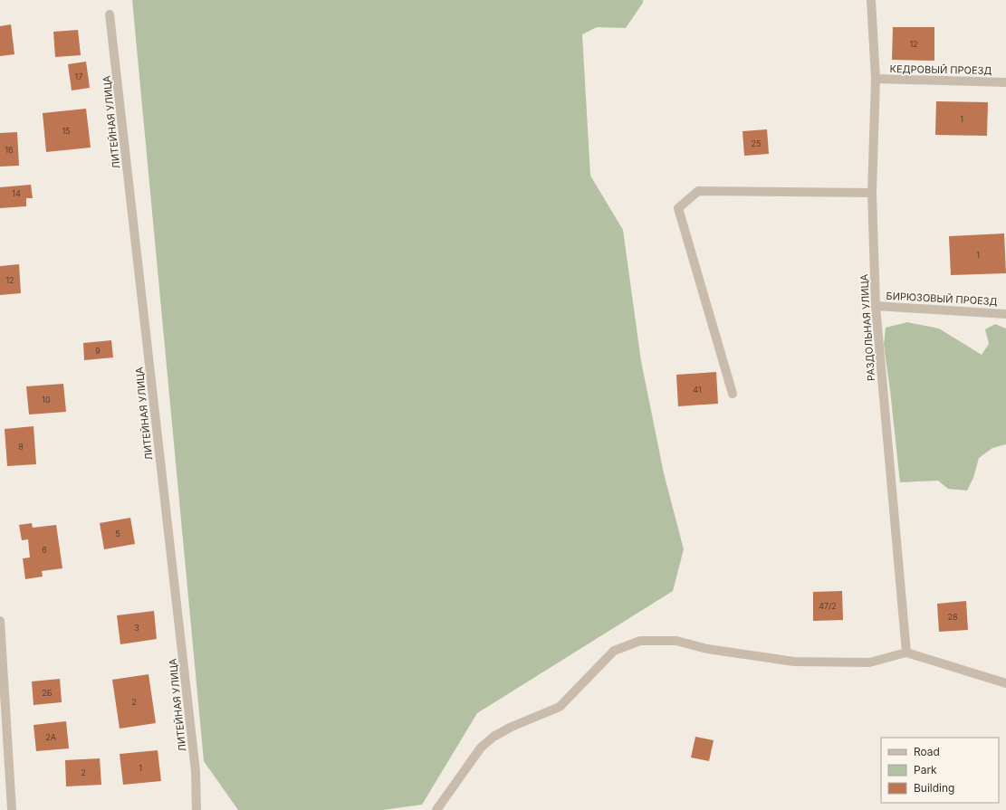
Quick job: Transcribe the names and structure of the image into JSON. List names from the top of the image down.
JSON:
{
  "streets": {
    "street": [
      "КЕДРОВЫЙ ПРОЕЗД",
      "ЛИТЕЙНАЯ УЛИЦА",
      "БИРЮЗОВЫЙ ПРОЕЗД",
      "РАЗДОЛЬНАЯ УЛИЦА"
    ]
  },
  "crossings": [
    ["КЕДРОВЫЙ ПРОЕЗД", "РАЗДОЛЬНАЯ УЛИЦА"],
    ["БИРЮЗОВЫЙ ПРОЕЗД", "РАЗДОЛЬНАЯ УЛИЦА"]
  ],
  "house_numbers": [
    "12",
    "17",
    "1",
    "15",
    "25",
    "16",
    "14",
    "1",
    "12",
    "9",
    "41",
    "10",
    "8",
    "5",
    "6",
    "47/2",
    "28",
    "3",
    "2Б",
    "2",
    "2А",
    "1",
    "2"
  ],
  "legend": ["Road", "Park", "Building"]
}
